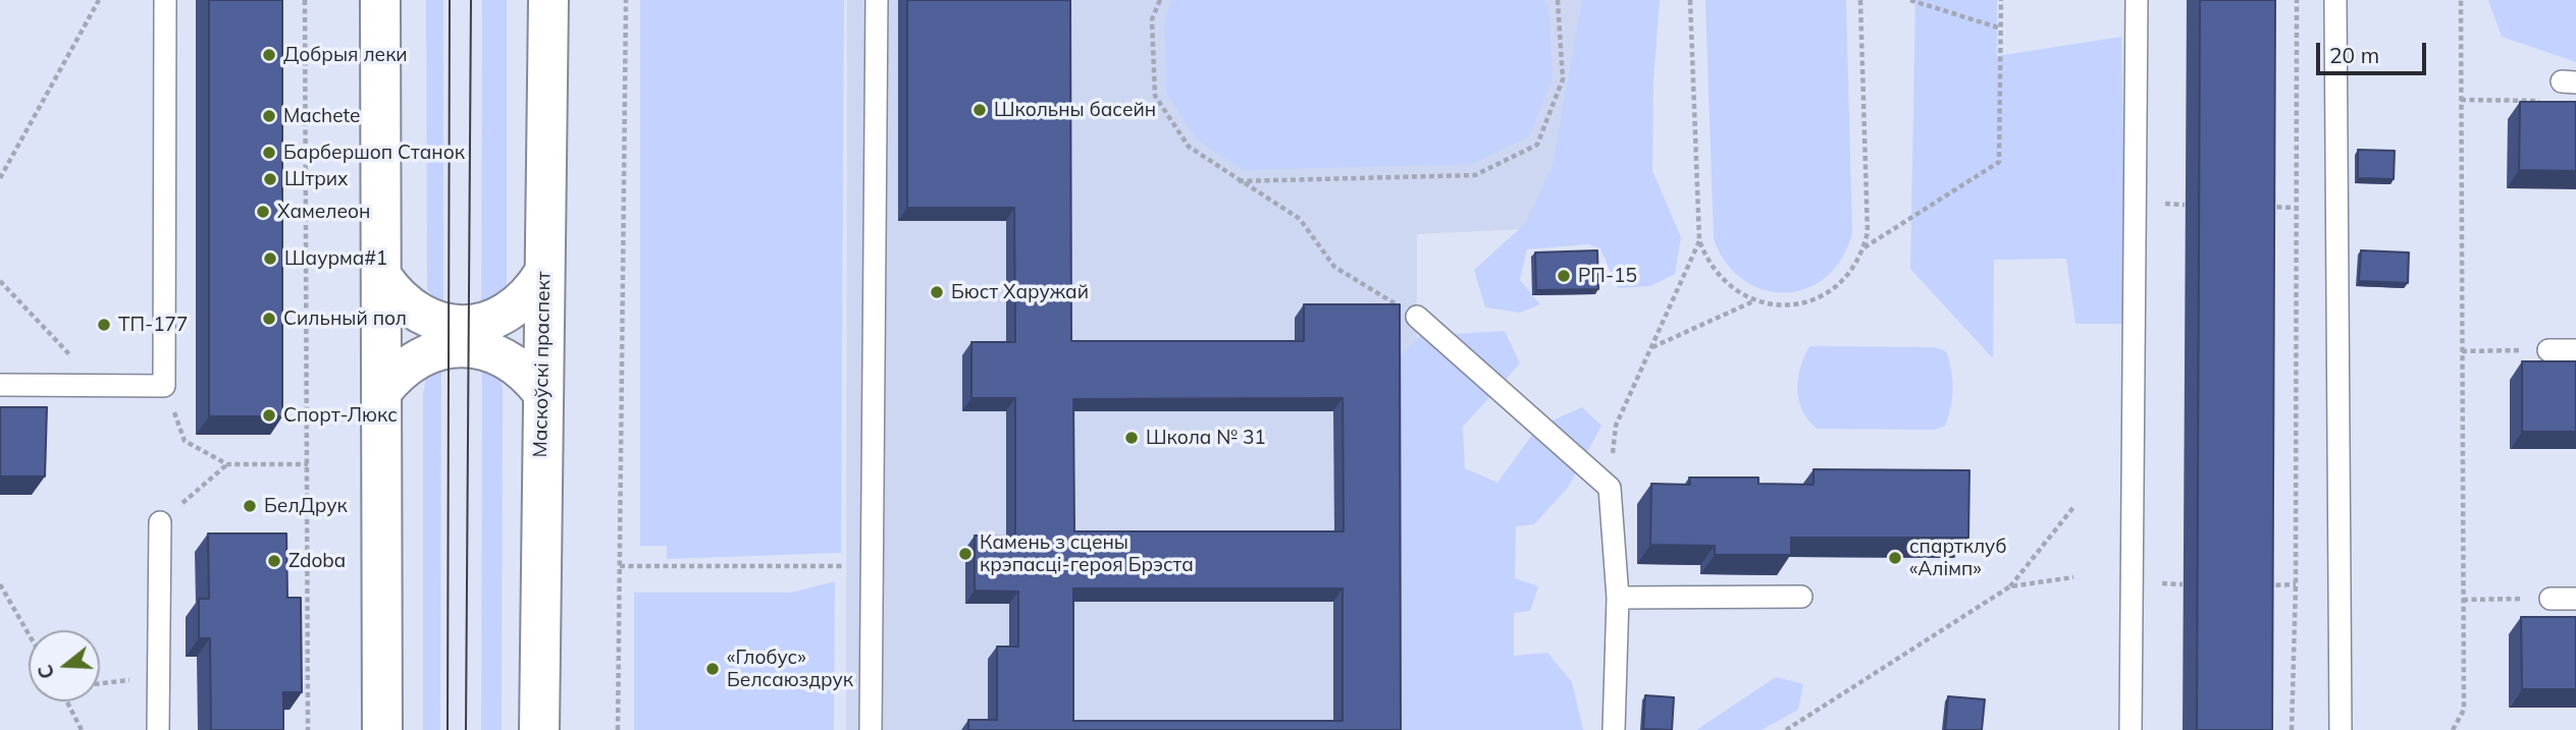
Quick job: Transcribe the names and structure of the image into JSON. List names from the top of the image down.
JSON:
{
  "streets": {
    "main road": ["Маскоўскі праспект"]
  },
  "places": [
    "Добрыя леки",
    "Школьны басейн",
    "Machete",
    "Барбершоп Станок",
    "Штрих",
    "Хамелеон",
    "Шаурма#1",
    "РП-15",
    "Бюст Харужай",
    "Сильный пол",
    "ТП-177",
    "Спорт-Люкс",
    "Школа № 31",
    "БелДрук",
    "Камень з сцены крэпасці-героя Брэста",
    "спартклуб «Алімп»",
    "Zdoba",
    "«Глобус» Белсаюздрук"
  ],
  "scale_bar": "20 m",
  "north": "left"
}
